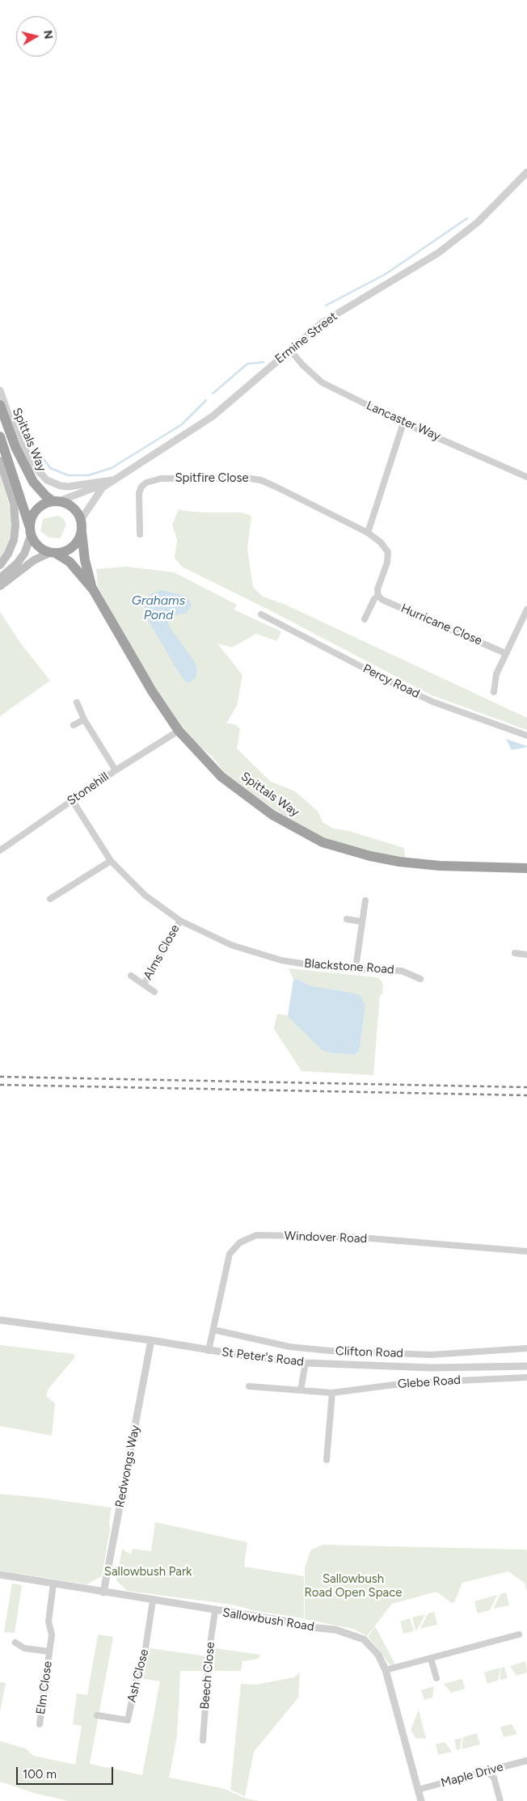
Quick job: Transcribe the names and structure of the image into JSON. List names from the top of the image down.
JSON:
{
  "streets": {
    "highway": ["Spittals Way"],
    "street": [
      "Ermine Street",
      "Lancaster Way",
      "Spitfire Close",
      "Hurricane Close",
      "Percy Road",
      "Stonehill",
      "Alms Close",
      "Blackstone Road",
      "Windover Road",
      "Clifton Road",
      "St Peter's Road",
      "Glebe Road",
      "Redwongs Way",
      "Sallowbush Road",
      "Ash Close",
      "Beech Close",
      "Elm Close",
      "Maple Drive"
    ]
  },
  "crossings": [
    ["Ermine Street", "Lancaster Way"],
    ["Ermine Street", "Spittals Way"],
    ["Spittals Way", "Stonehill"],
    ["Spitfire Close", "Hurricane Close"],
    ["Stonehill", "Blackstone Road"],
    ["Alms Close", "Blackstone Road"],
    ["Windover Road", "Clifton Road"],
    ["Windover Road", "St Peter's Road"],
    ["St Peter's Road", "Redwongs Way"],
    ["Redwongs Way", "Sallowbush Road"],
    ["Sallowbush Road", "Ash Close"],
    ["Sallowbush Road", "Beech Close"],
    ["Sallowbush Road", "Elm Close"],
    ["Sallowbush Road", "Maple Drive"]
  ],
  "water": ["Grahams Pond"],
  "parks": ["Sallowbush Park", "Sallowbush Road Open Space"],
  "scale_bar": "100 m",
  "north": "right"
}
